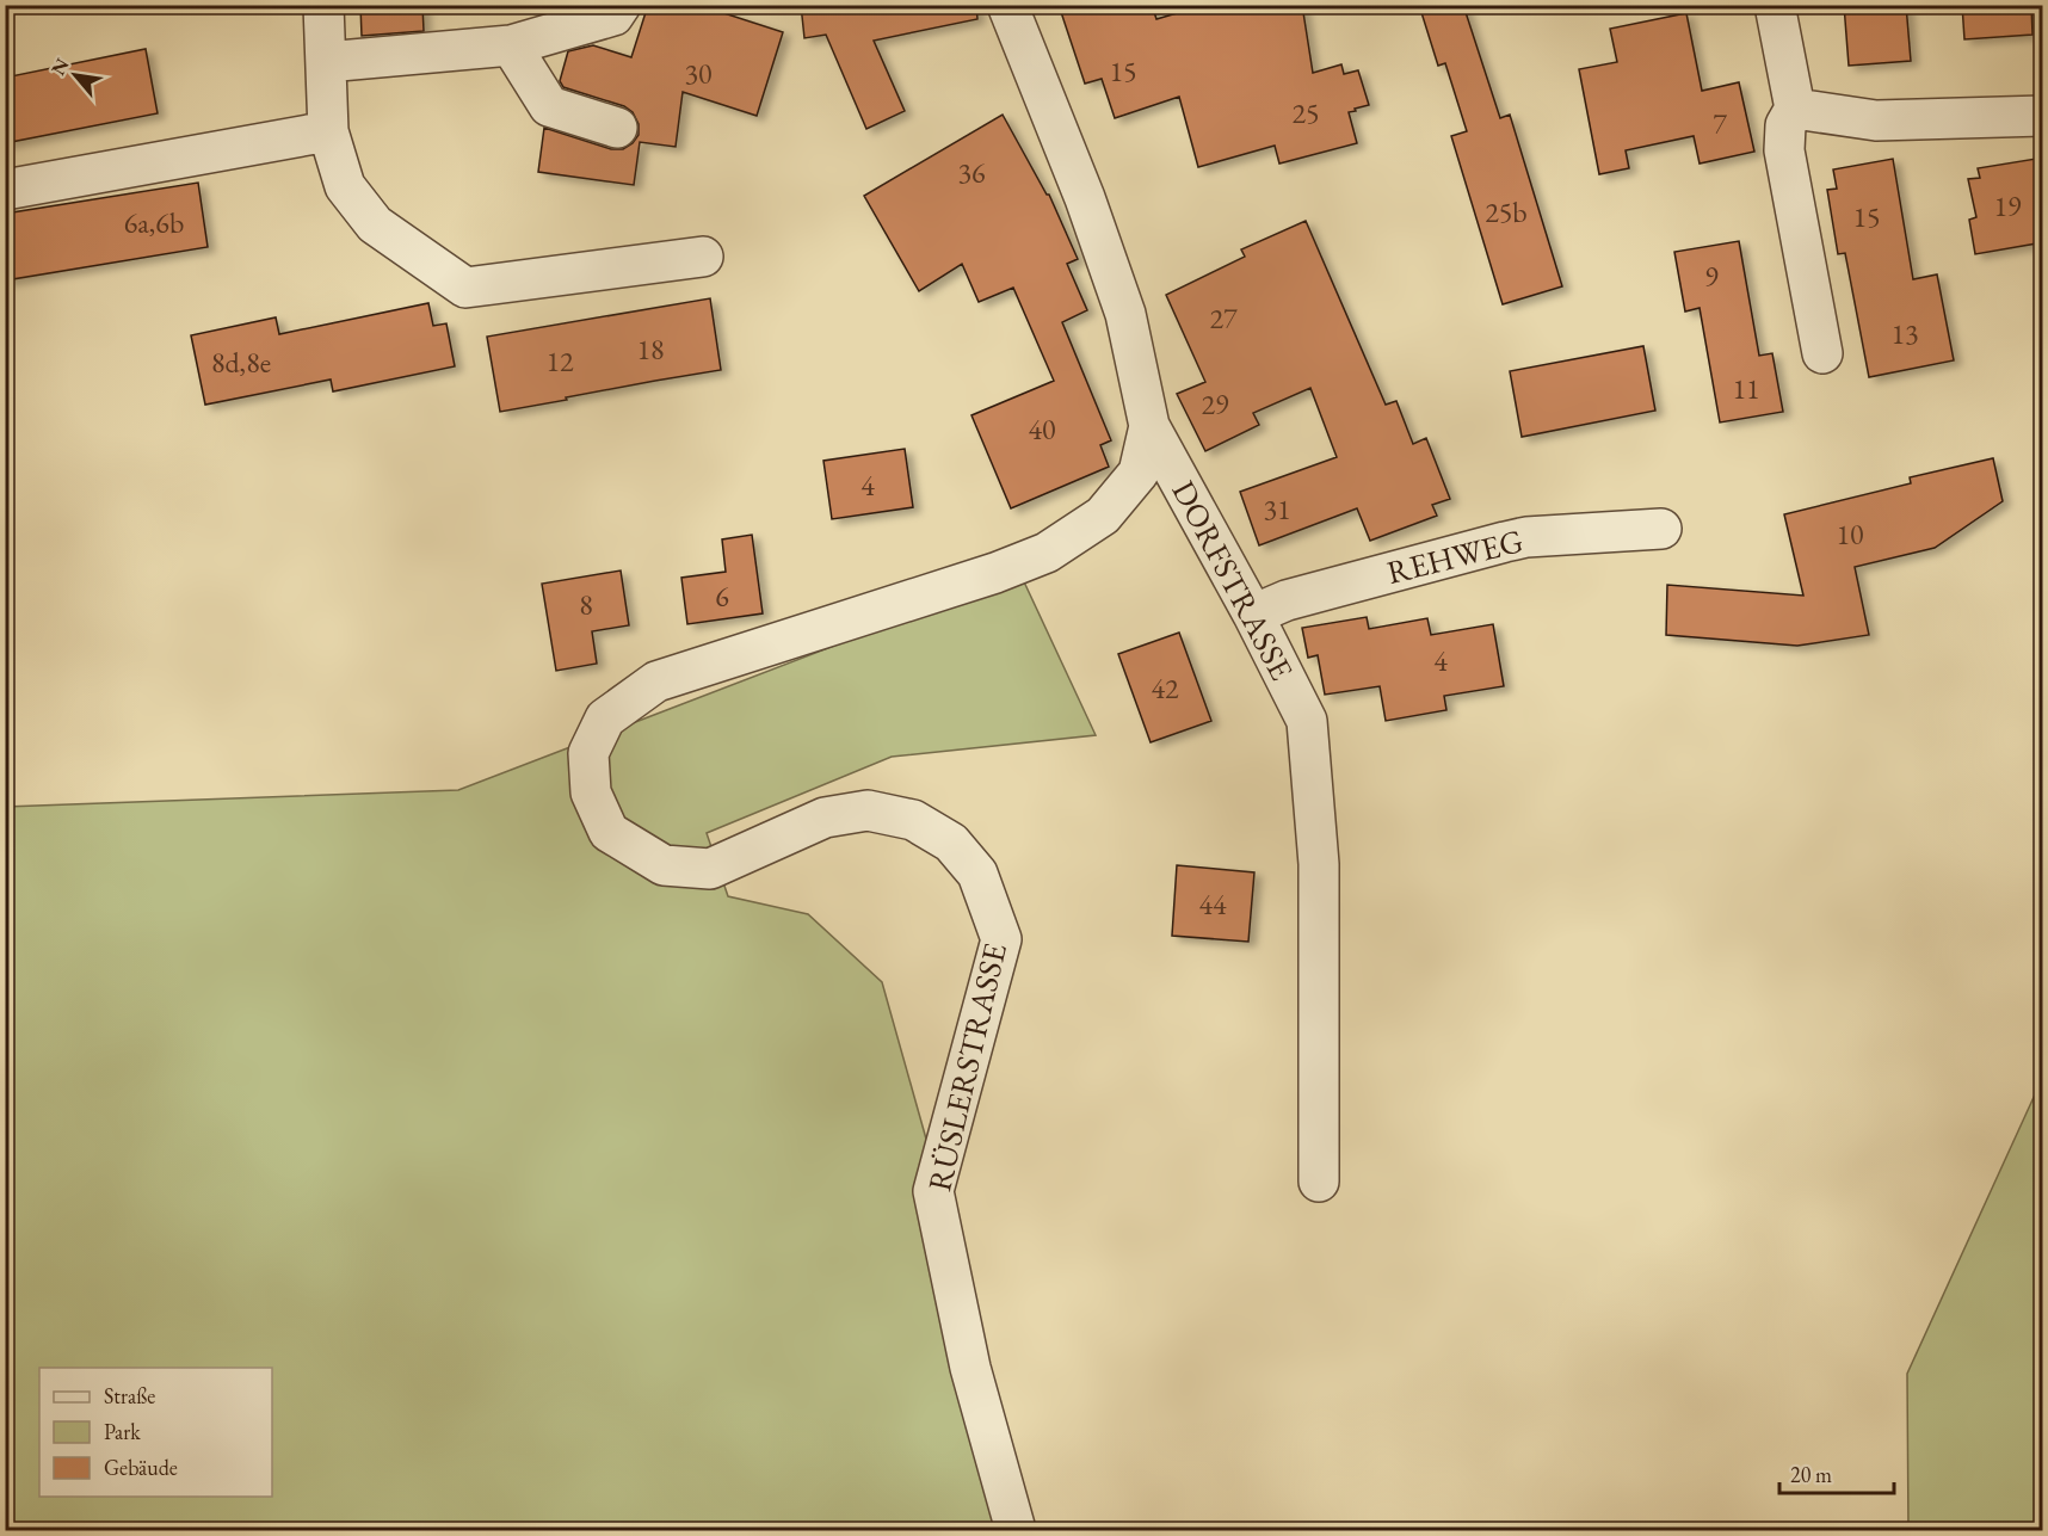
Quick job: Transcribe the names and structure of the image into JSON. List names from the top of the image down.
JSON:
{
  "streets": {
    "street": ["REHWEG", "DORFSTRASSE", "RÜSLERSTRASSE"]
  },
  "crossings": [
    ["REHWEG", "DORFSTRASSE"],
    ["DORFSTRASSE", "RÜSLERSTRASSE"]
  ],
  "house_numbers": [
    "15",
    "30",
    "25",
    "7",
    "36",
    "19",
    "25b",
    "15",
    "6a,6b",
    "9",
    "27",
    "13",
    "18",
    "12",
    "8d,8e",
    "11",
    "29",
    "40",
    "4",
    "31",
    "10",
    "6",
    "8",
    "4",
    "42",
    "44"
  ],
  "legend": ["Straße", "Park", "Gebäude"],
  "scale_bar": "20 m",
  "north": "top left"
}
